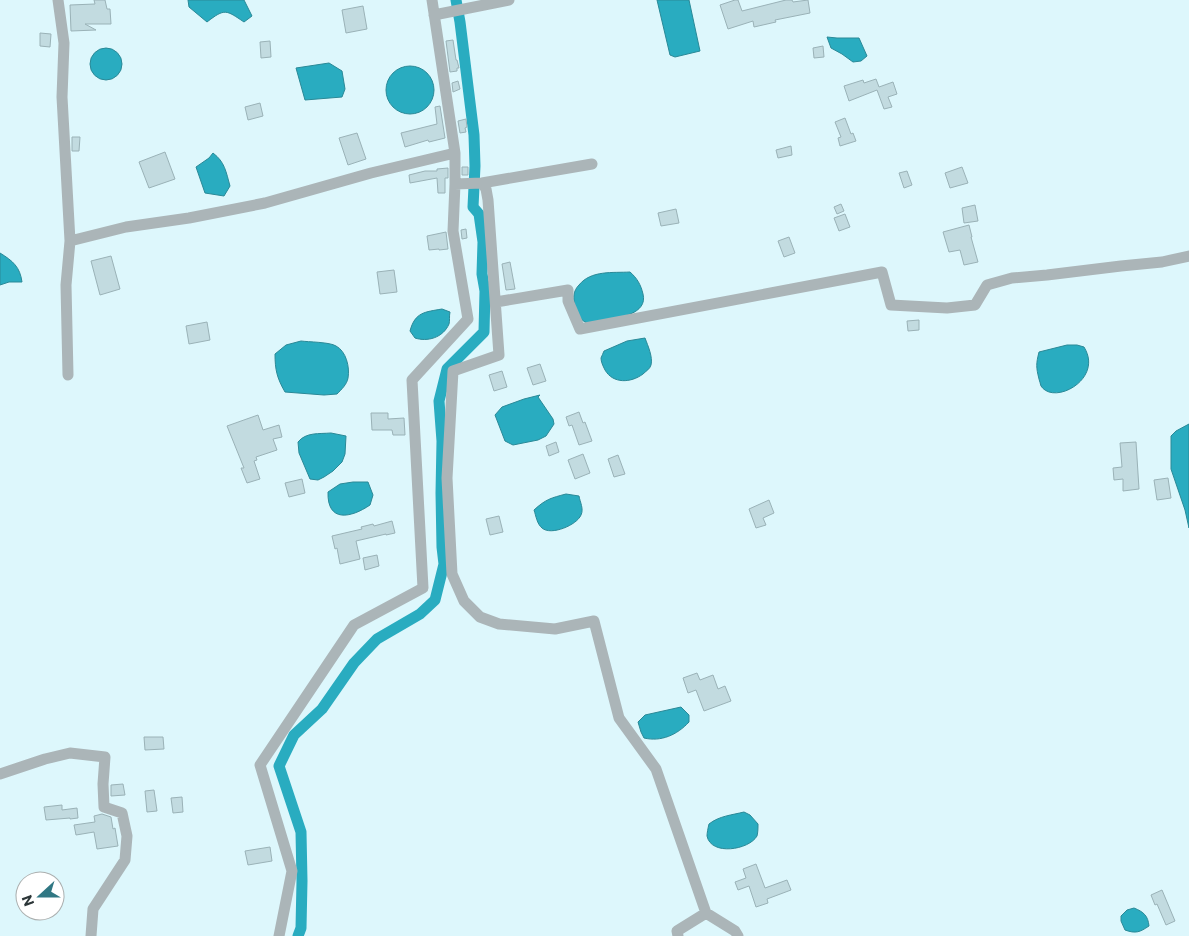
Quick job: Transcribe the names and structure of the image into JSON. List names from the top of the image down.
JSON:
{
  "north": "left"
}
